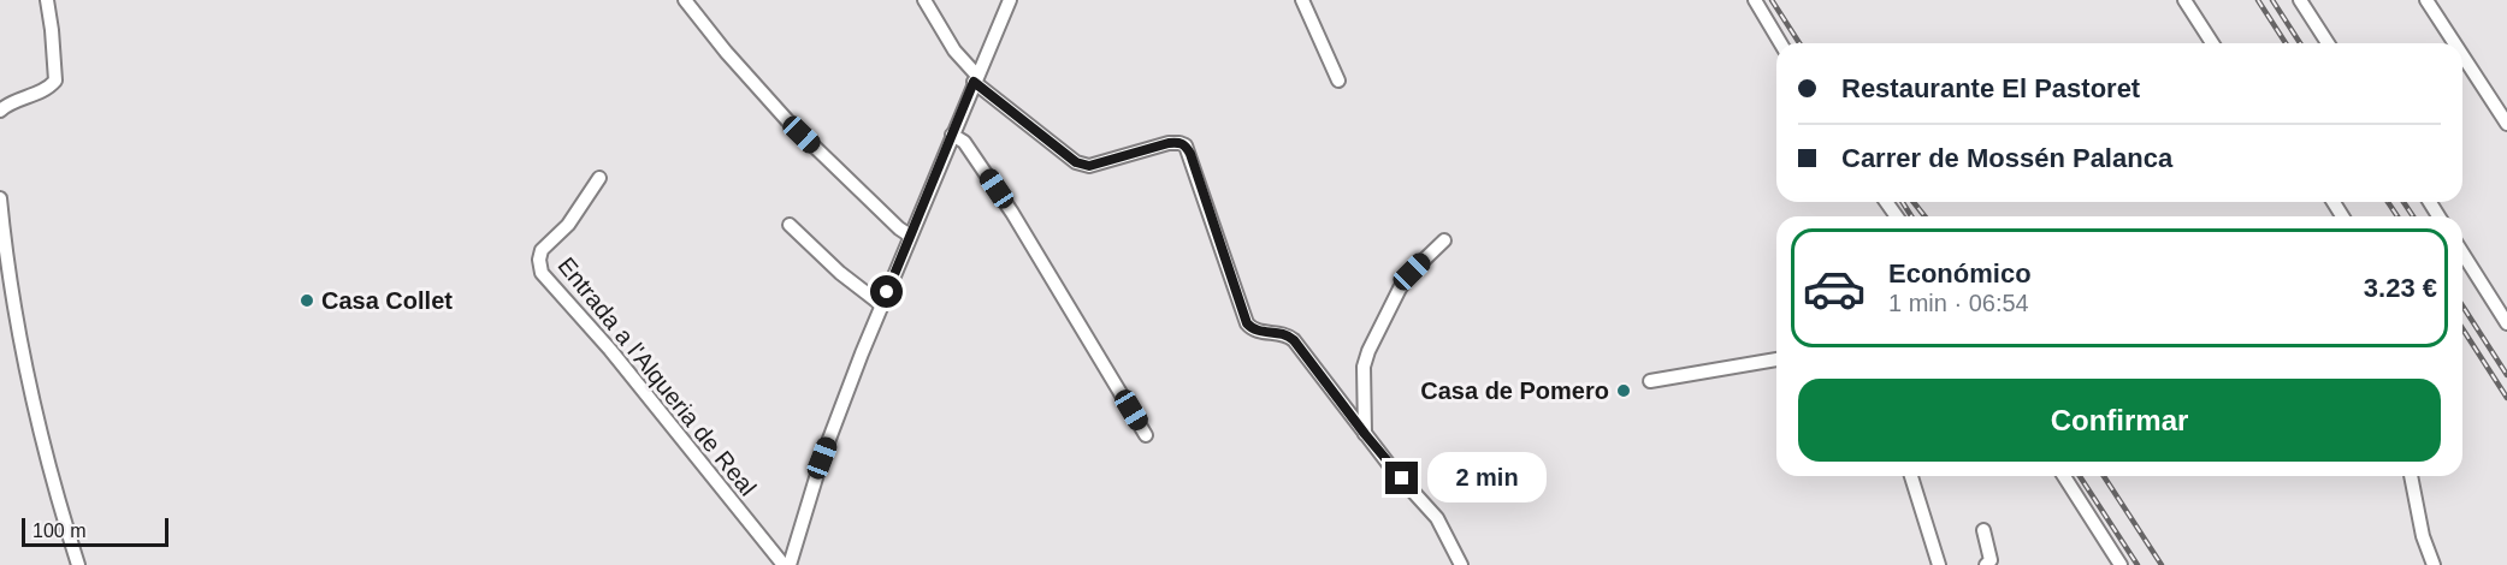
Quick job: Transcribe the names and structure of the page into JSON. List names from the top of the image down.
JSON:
{
  "streets": {
    "street": ["Entrada a l'Alqueria de Real"]
  },
  "places": ["Casa Collet", "Casa de Pomero"],
  "scale_bar": "100 m",
  "page": {
    "banner": ["Restaurante El Pastoret", "Carrer de Mossén Palanca"],
    "list": [
      {
        "name": "Económico",
        "note": "1 min · 06:54",
        "value": "3.23 €"
      }
    ],
    "buttons": "Confirmar",
    "bubble": "2 min",
    "scale": "100 m"
  }
}
